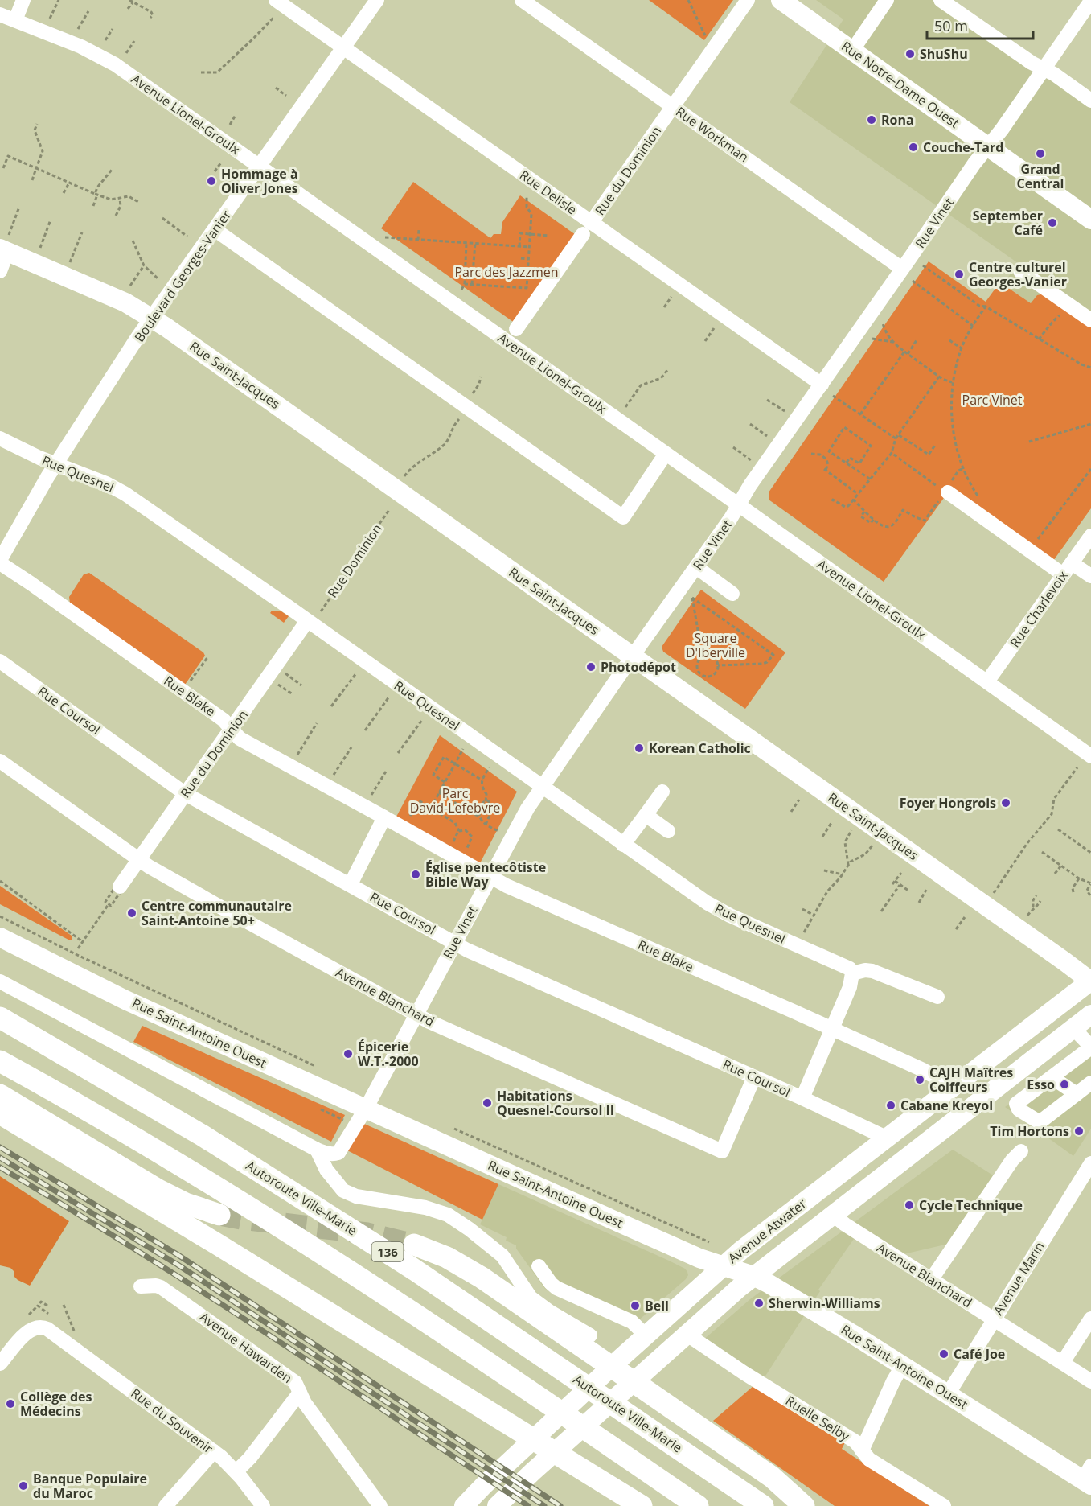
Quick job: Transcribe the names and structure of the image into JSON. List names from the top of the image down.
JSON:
{
  "streets": {
    "highway": ["Autoroute Ville-Marie", "136"],
    "main road": [
      "Rue Notre-Dame Ouest",
      "Rue Saint-Jacques",
      "Rue Saint-Antoine Ouest",
      "Avenue Atwater"
    ],
    "street": [
      "Avenue Lionel-Groulx",
      "Rue Workman",
      "Rue du Dominion",
      "Rue Delisle",
      "Rue Vinet",
      "Boulevard Georges-Vanier",
      "Rue Quesnel",
      "Rue Charlevoix",
      "Rue Blake",
      "Rue Coursol",
      "Avenue Blanchard",
      "Avenue Marin",
      "Avenue Hawarden",
      "Ruelle Selby",
      "Rue du Souvenir"
    ],
    "path": ["Rue Dominion"]
  },
  "crossings": [
    ["Rue Notre-Dame Ouest", "Rue Vinet"],
    ["Avenue Lionel-Groulx", "Rue Vinet"],
    ["Avenue Lionel-Groulx", "Boulevard Georges-Vanier"],
    ["Avenue Lionel-Groulx", "Rue Charlevoix"],
    ["Rue Workman", "Rue du Dominion"],
    ["Rue Workman", "Rue Vinet"],
    ["Rue du Dominion", "Rue Delisle"],
    ["Rue du Dominion", "Rue Quesnel"],
    ["Rue du Dominion", "Rue Blake"],
    ["Rue du Dominion", "Rue Coursol"],
    ["Rue du Dominion", "Avenue Blanchard"],
    ["Rue Delisle", "Rue Vinet"],
    ["Rue Delisle", "Boulevard Georges-Vanier"],
    ["Rue Vinet", "Rue Saint-Jacques"],
    ["Rue Vinet", "Rue Quesnel"],
    ["Rue Vinet", "Rue Blake"],
    ["Rue Vinet", "Rue Coursol"],
    ["Rue Vinet", "Avenue Blanchard"],
    ["Rue Vinet", "Rue Saint-Antoine Ouest"],
    ["Boulevard Georges-Vanier", "Rue Saint-Jacques"],
    ["Boulevard Georges-Vanier", "Rue Quesnel"],
    ["Boulevard Georges-Vanier", "Rue Blake"],
    ["Rue Saint-Jacques", "Avenue Atwater"],
    ["Rue Blake", "Avenue Atwater"],
    ["Rue Coursol", "Avenue Blanchard"],
    ["Rue Coursol", "Avenue Atwater"],
    ["Avenue Blanchard", "Avenue Atwater"],
    ["Avenue Blanchard", "Avenue Marin"],
    ["Rue Saint-Antoine Ouest", "Avenue Atwater"],
    ["Rue Saint-Antoine Ouest", "Avenue Marin"],
    ["Avenue Atwater", "Ruelle Selby"]
  ],
  "parks": [
    "Parc des Jazzmen",
    "Parc Vinet",
    "Square D'Iberville",
    "Parc David-Lefebvre"
  ],
  "places": [
    "ShuShu",
    "Rona",
    "Couche-Tard",
    "Grand Central",
    "Hommage à Oliver Jones",
    "September Café",
    "Centre culturel Georges-Vanier",
    "Photodépot",
    "Korean Catholic",
    "Foyer Hongrois",
    "Église pentecôtiste Bible Way",
    "Centre communautaire Saint-Antoine 50+",
    "Épicerie W.T.-2000",
    "CAJH Maîtres Coiffeurs",
    "Esso",
    "Habitations Quesnel-Coursol II",
    "Cabane Kreyol",
    "Tim Hortons",
    "Cycle Technique",
    "Sherwin-Williams",
    "Bell",
    "Café Joe",
    "Collège des Médecins",
    "Banque Populaire du Maroc"
  ],
  "scale_bar": "50 m"
}
